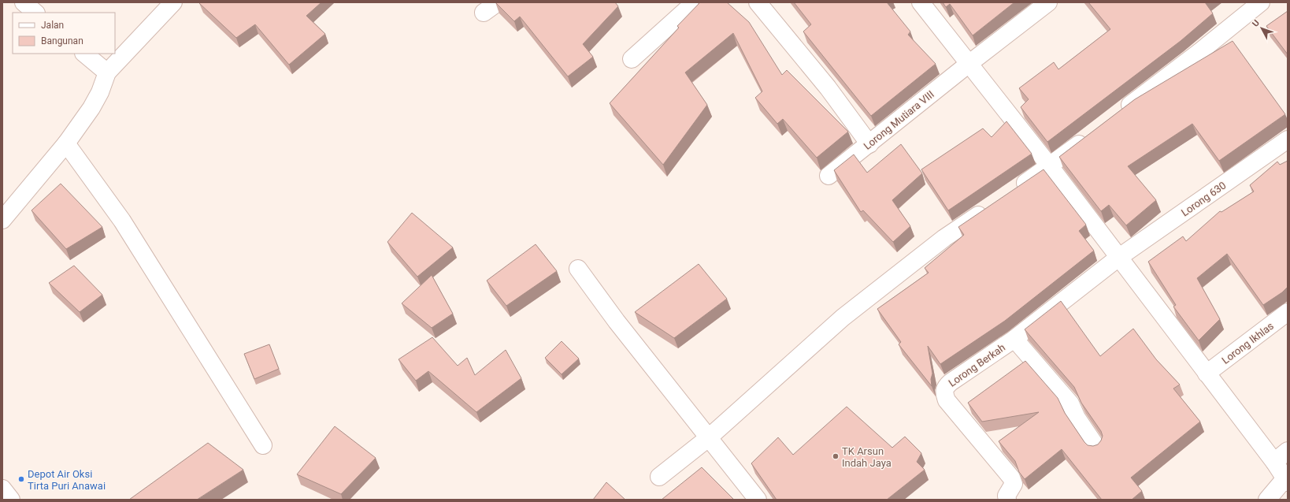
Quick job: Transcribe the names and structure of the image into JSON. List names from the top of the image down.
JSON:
{
  "streets": {
    "street": [
      "Lorong Mutiara VIII",
      "Lorong 630",
      "Lorong Ikhlas",
      "Lorong Berkah"
    ]
  },
  "crossings": [
    ["Lorong 630", "Lorong Berkah"]
  ],
  "places": ["TK Arsun Indah Jaya", "Depot Air Oksi Tirta Puri Anawai"],
  "legend": ["Jalan", "Bangunan"],
  "north": "top left"
}
